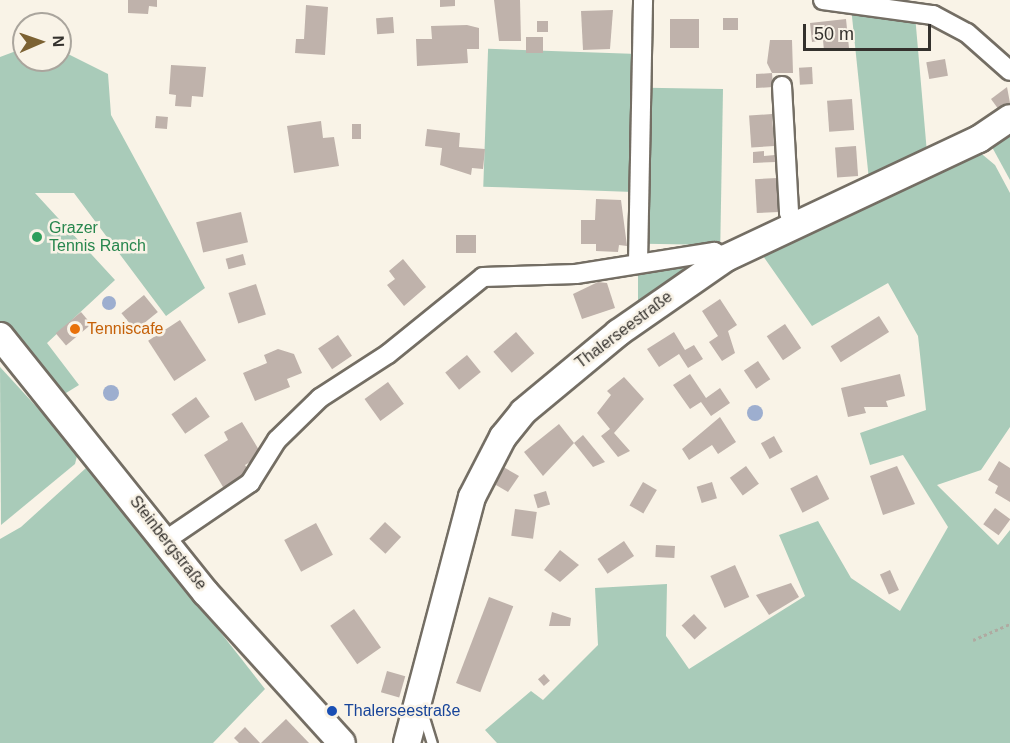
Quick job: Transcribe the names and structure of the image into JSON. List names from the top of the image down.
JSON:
{
  "streets": {
    "main road": ["Thalerseestraße", "Steinbergstraße"]
  },
  "places": ["Grazer Tennis Ranch", "Tenniscafe", "Thalerseestraße"],
  "scale_bar": "50 m",
  "north": "right"
}
